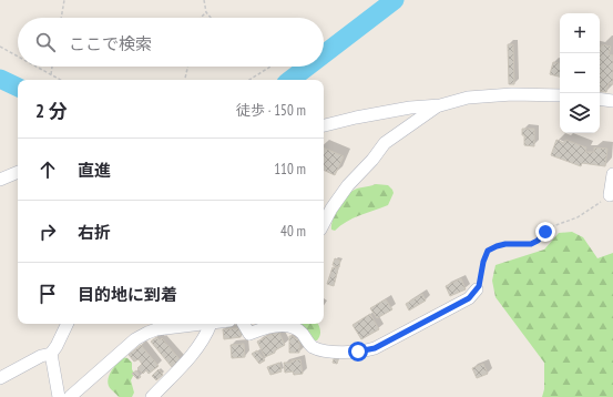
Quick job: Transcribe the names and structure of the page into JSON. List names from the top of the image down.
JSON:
{
  "page": {
    "map_buttons": ["+", "−"],
    "search": "ここで検索",
    "heading": ["2 分", "徒歩 · 150 m"],
    "list": [
      ["直進", "110 m"],
      ["右折", "40 m"],
      "目的地に到着"
    ]
  }
}
